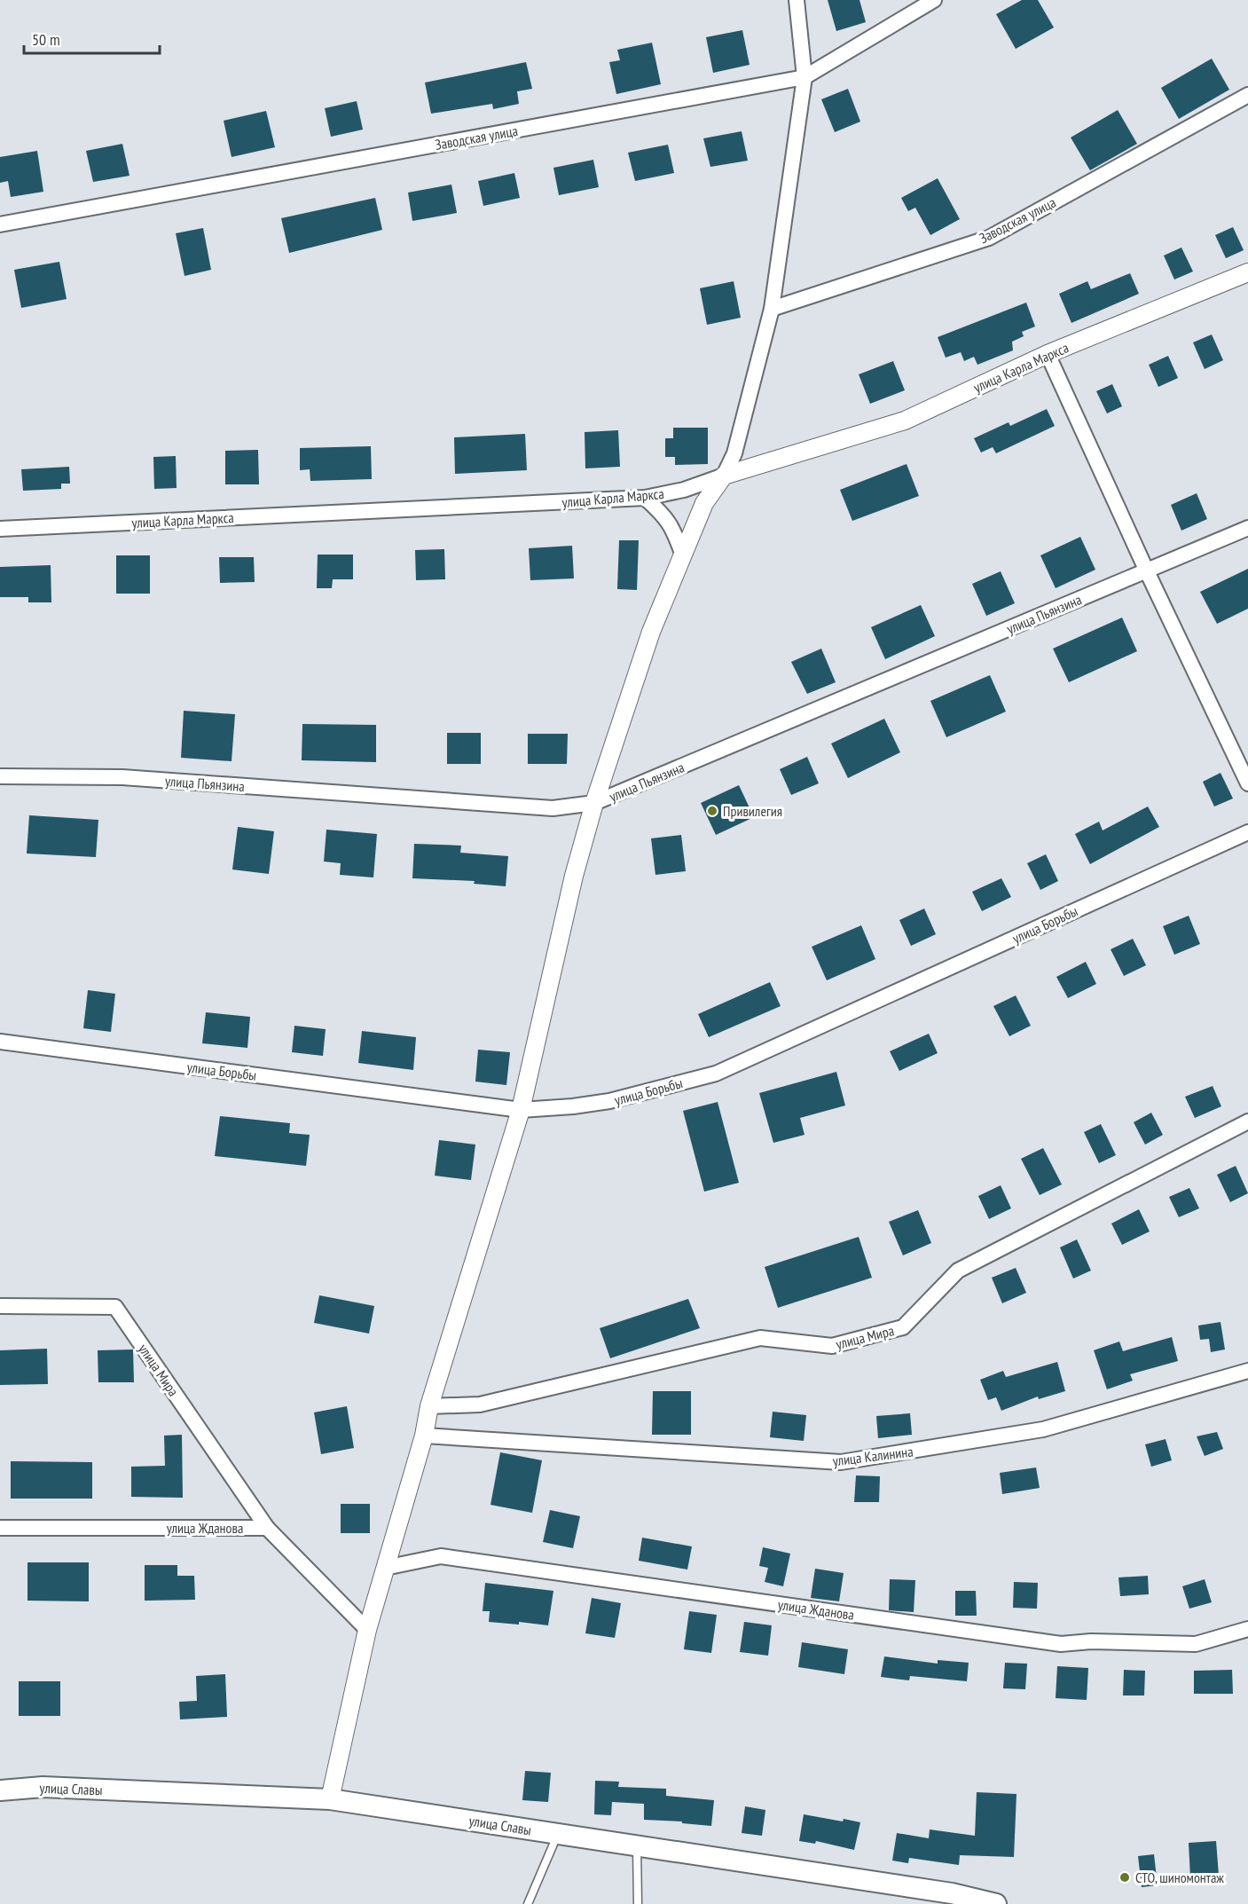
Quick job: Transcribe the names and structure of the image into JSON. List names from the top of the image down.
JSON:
{
  "streets": {
    "main road": ["улица Славы"],
    "street": [
      "Заводская улица",
      "улица Карла Маркса",
      "улица Пьянзина",
      "улица Борьбы",
      "улица Мира",
      "улица Калинина",
      "улица Жданова"
    ]
  },
  "crossings": [
    ["улица Мира", "улица Жданова"]
  ],
  "places": ["Привилегия", "СТО, шиномонтаж"],
  "scale_bar": "50 m"
}
